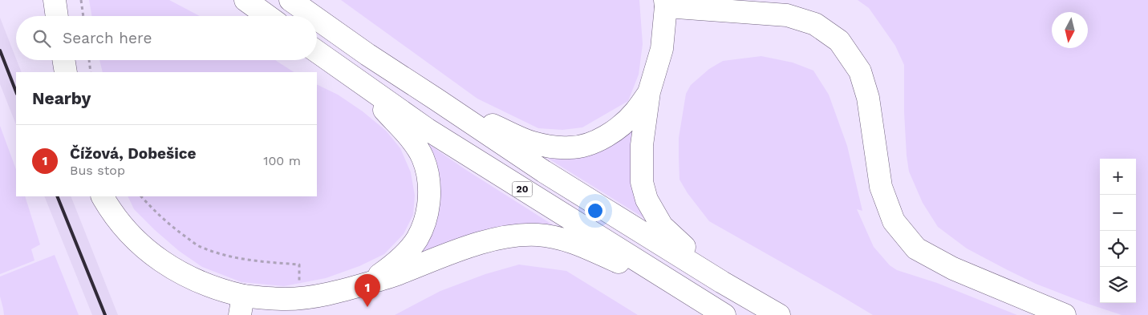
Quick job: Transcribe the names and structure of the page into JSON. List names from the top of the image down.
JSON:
{
  "streets": {
    "main road": ["20"]
  },
  "north": "bottom",
  "page": {
    "search": "Search here",
    "heading": "Nearby",
    "list": [
      {
        "mark": "1",
        "name": "Čížová, Dobešice",
        "note": "Bus stop",
        "value": "100 m"
      }
    ],
    "map_buttons": ["+", "−"],
    "pins": "1"
  }
}
